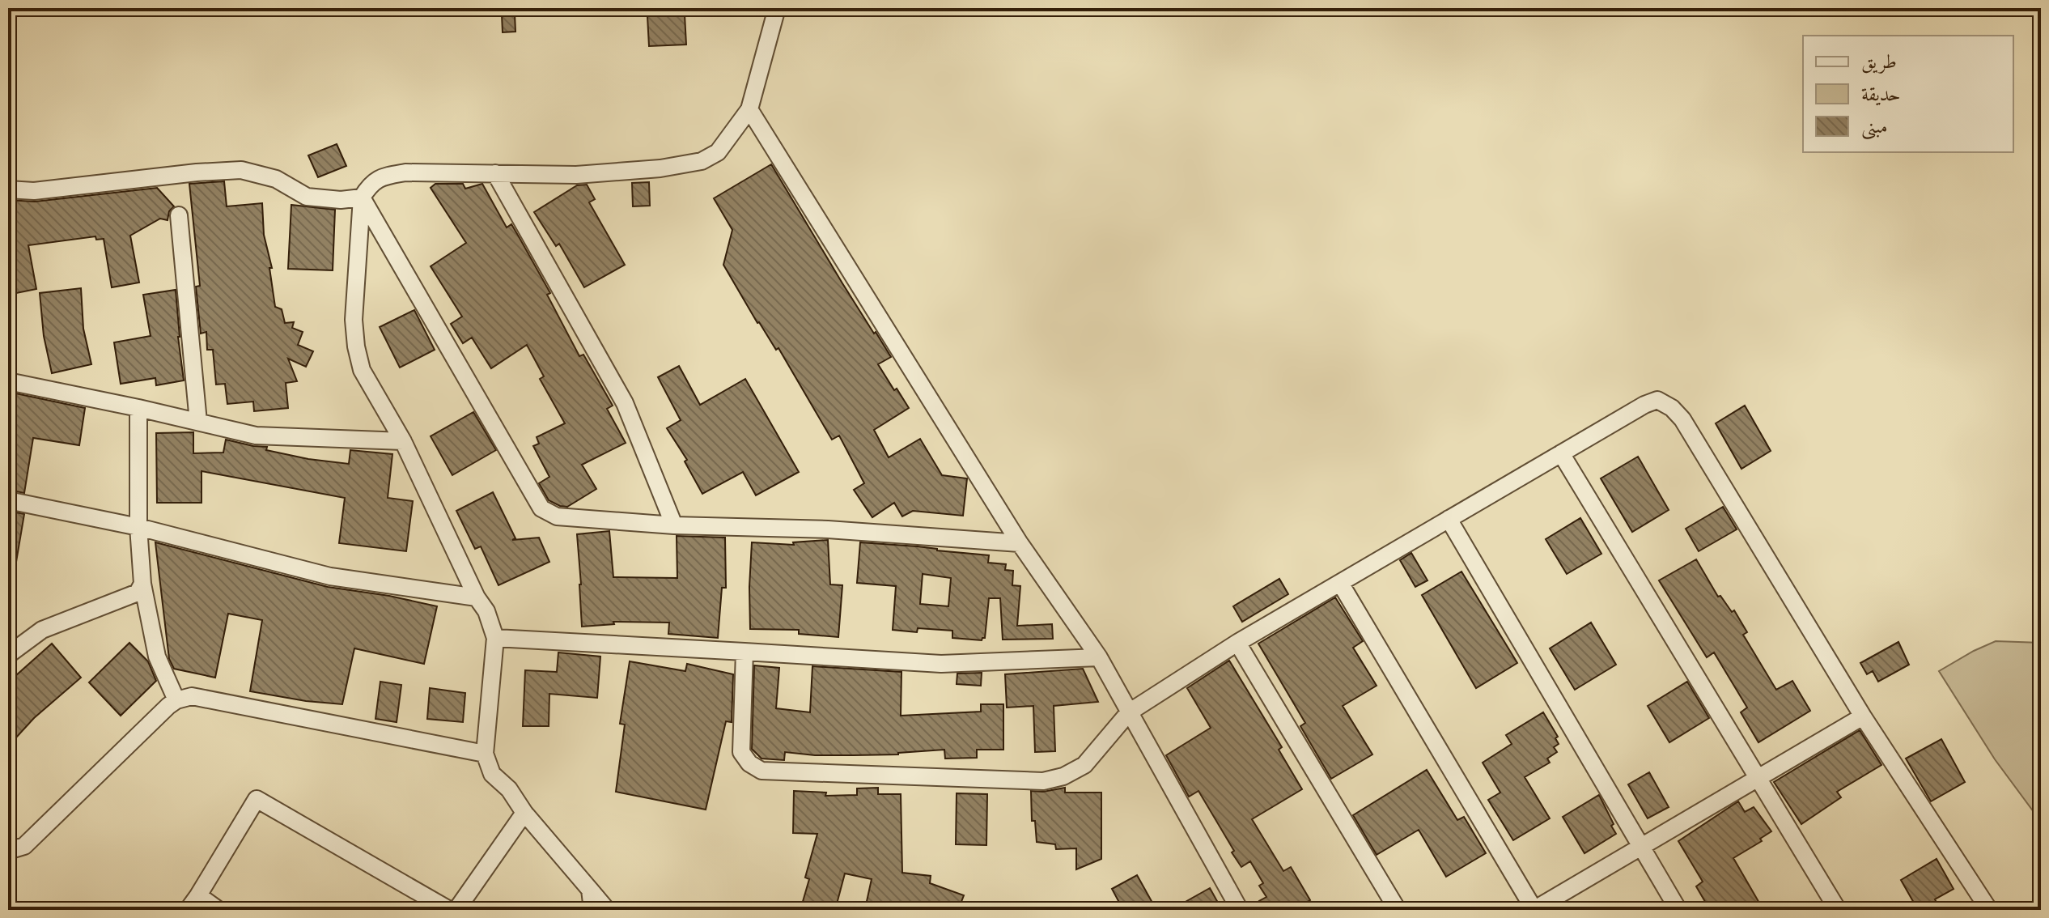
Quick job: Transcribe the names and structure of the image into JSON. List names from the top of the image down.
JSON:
{
  "legend": ["طريق", "حديقة", "مبنى"]
}
